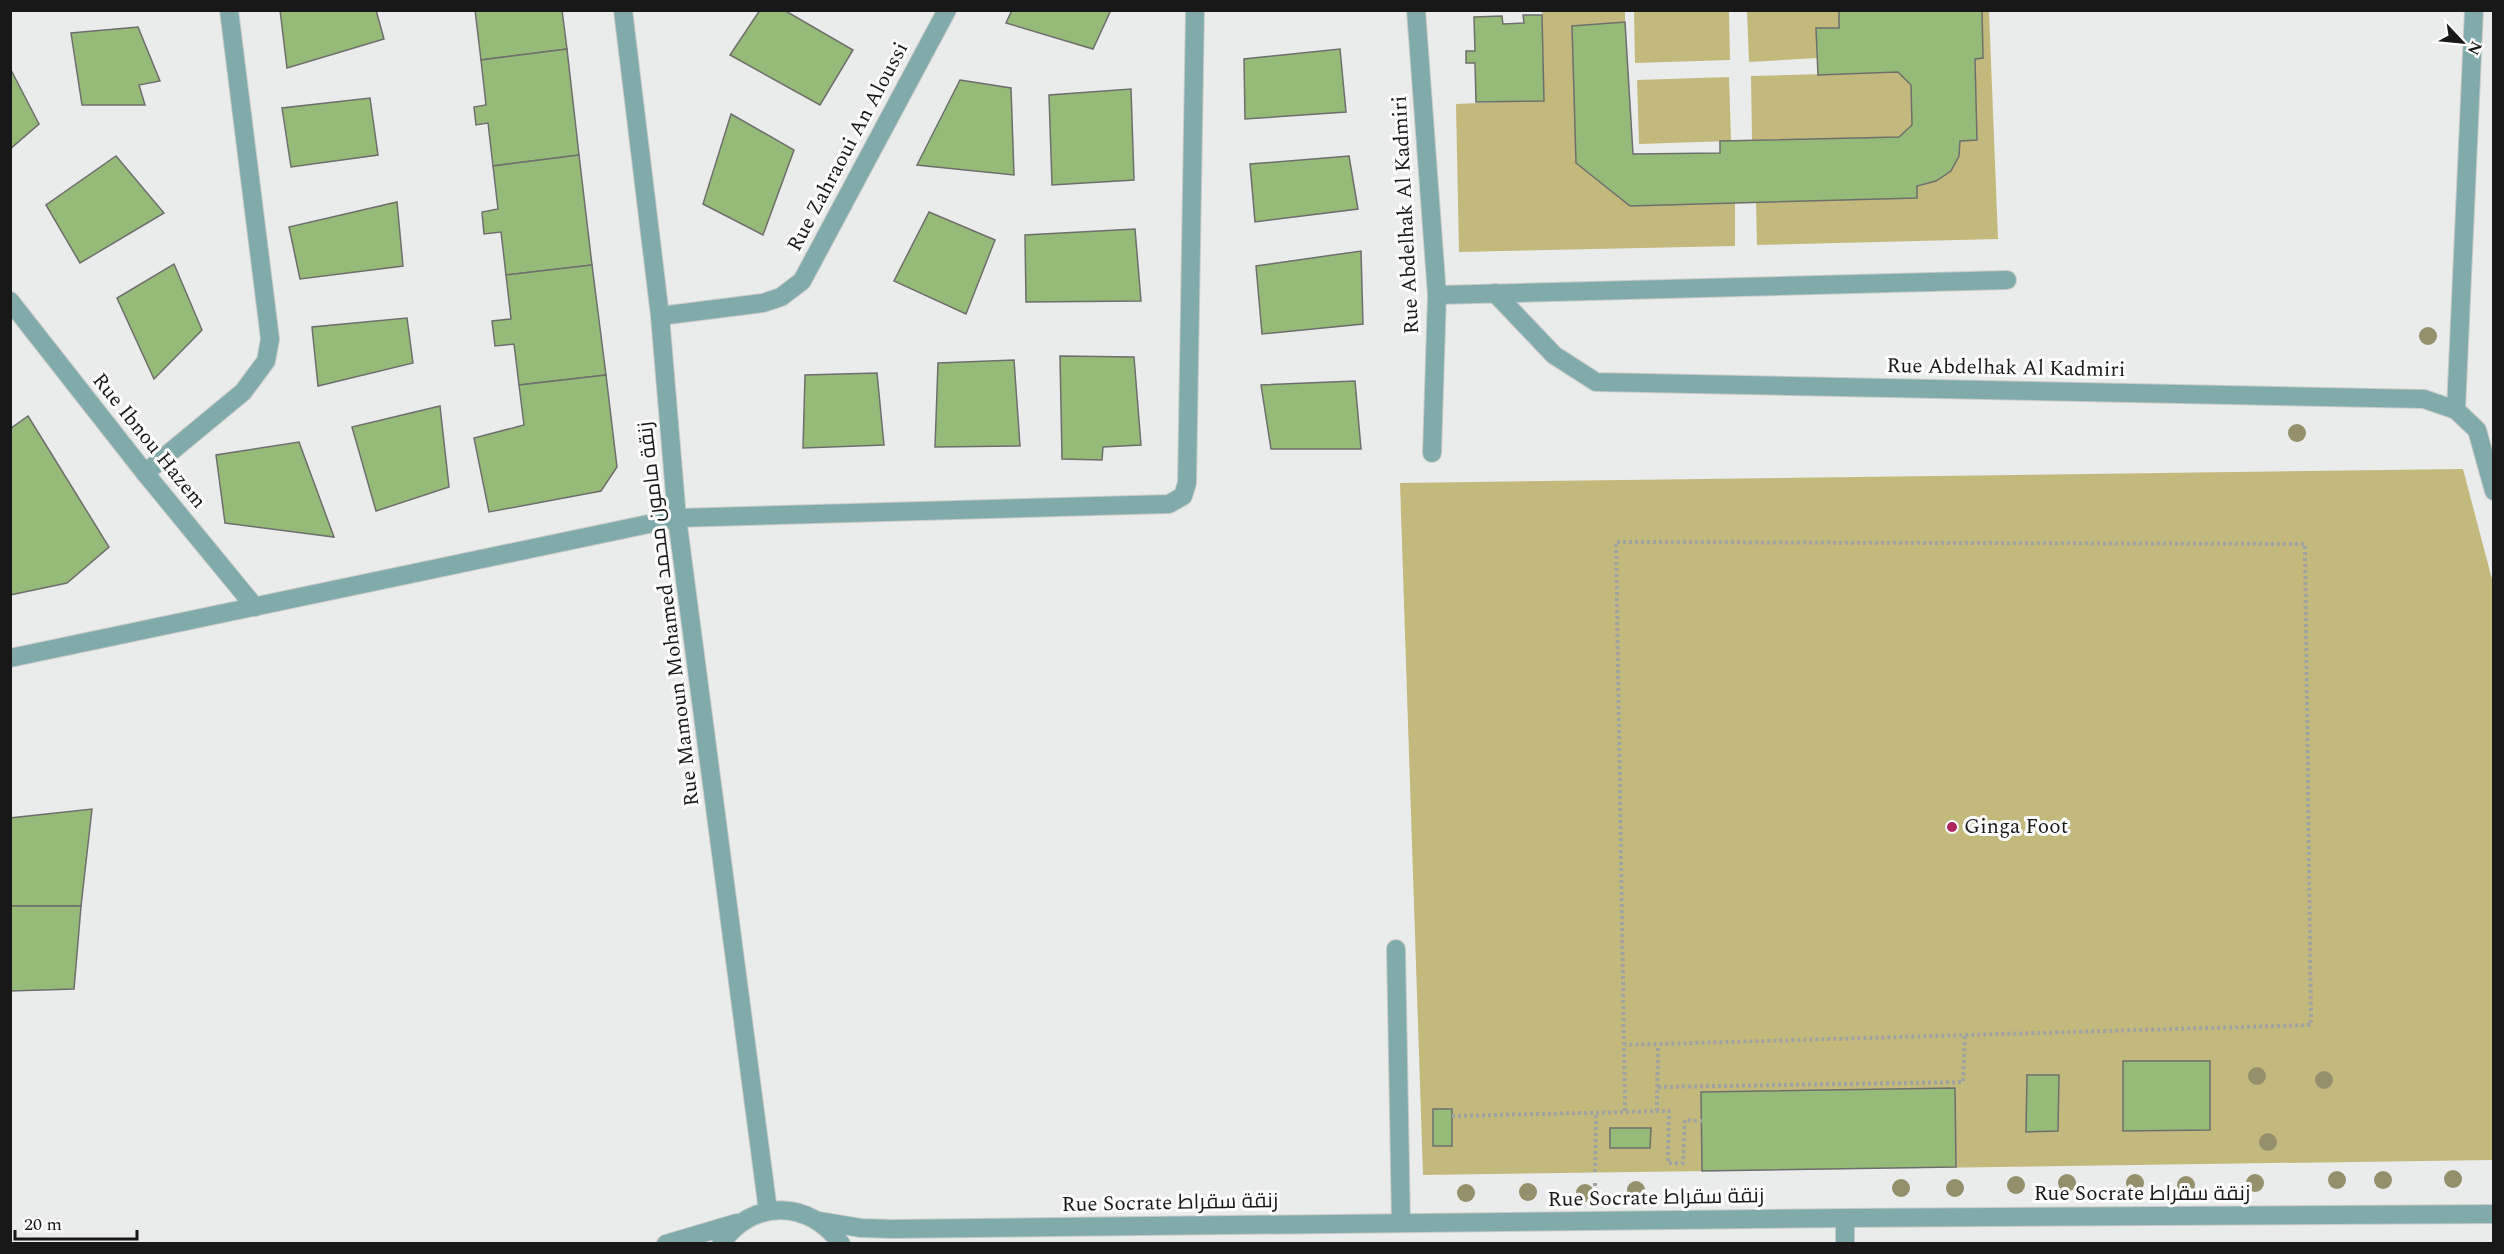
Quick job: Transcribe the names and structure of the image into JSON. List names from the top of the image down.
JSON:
{
  "streets": {
    "street": [
      "Rue Zahraoui An Aloussi",
      "Rue Abdelhak Al Kadmiri",
      "Rue Ibnou Hazem",
      "Rue Mamoun Mohamed زنقة مامون محمد",
      "Rue Socrate زنقة سقراط"
    ]
  },
  "crossings": [
    ["Rue Zahraoui An Aloussi", "Rue Mamoun Mohamed زنقة مامون محمد"],
    ["Rue Mamoun Mohamed زنقة مامون محمد", "Rue Socrate زنقة سقراط"]
  ],
  "places": ["Ginga Foot"],
  "scale_bar": "20 m",
  "north": "bottom right"
}
